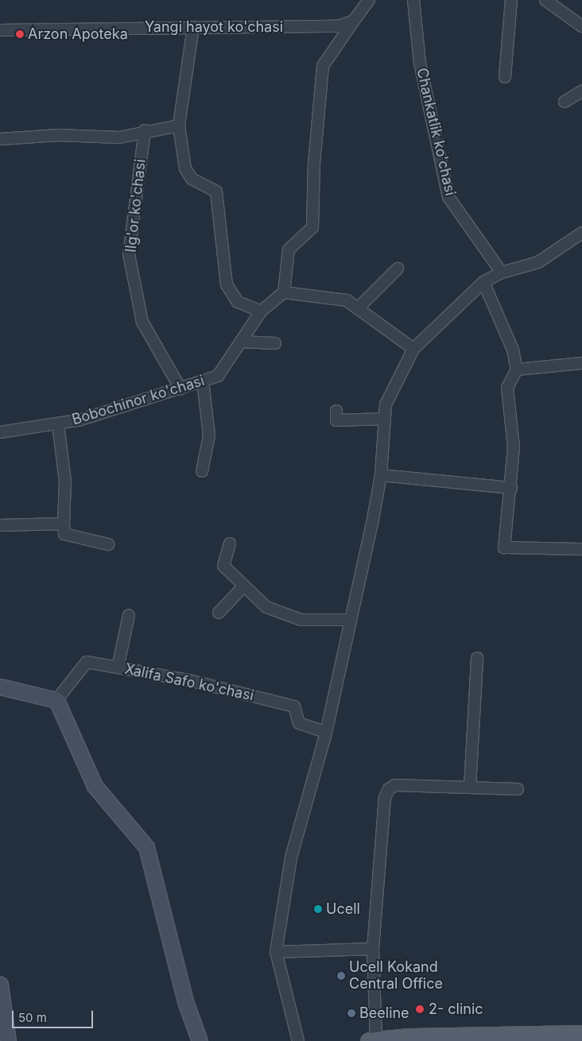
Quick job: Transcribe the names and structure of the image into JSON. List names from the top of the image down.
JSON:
{
  "streets": {
    "street": [
      "Yangi hayot ko'chasi",
      "Chankatlik ko'chasi",
      "Ilg'or ko'chasi",
      "Bobochinor ko'chasi",
      "Xalifa Safo ko'chasi"
    ]
  },
  "crossings": [
    ["Ilg'or ko'chasi", "Bobochinor ko'chasi"]
  ],
  "places": [
    "Arzon Apoteka",
    "Ucell",
    "Ucell Kokand Central Office",
    "2- clinic",
    "Beeline"
  ],
  "scale_bar": "50 m"
}
